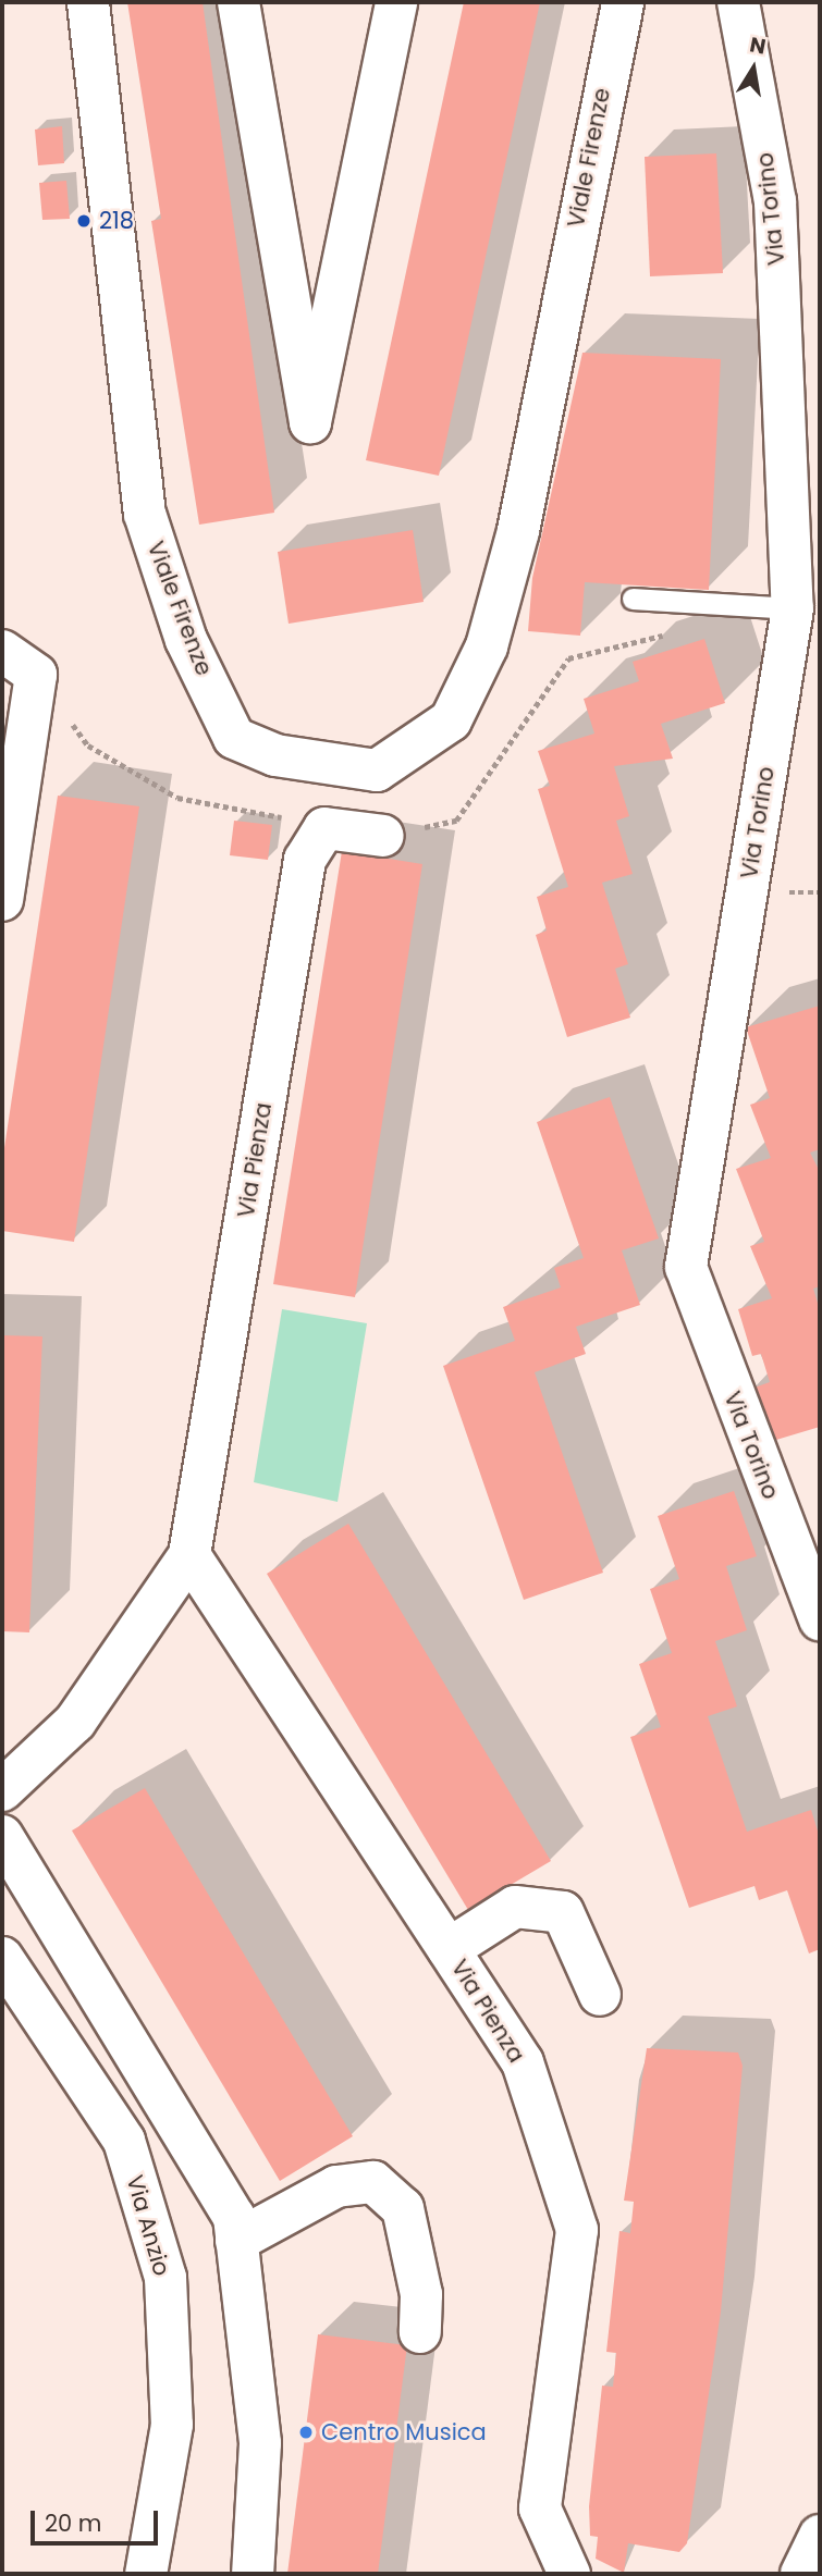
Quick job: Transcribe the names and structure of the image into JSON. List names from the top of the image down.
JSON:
{
  "streets": {
    "street": [
      "Viale Firenze",
      "Via Torino",
      "Via Pienza",
      "Via Anzio"
    ]
  },
  "places": ["218", "Centro Musica"],
  "scale_bar": "20 m",
  "north": "top"
}
